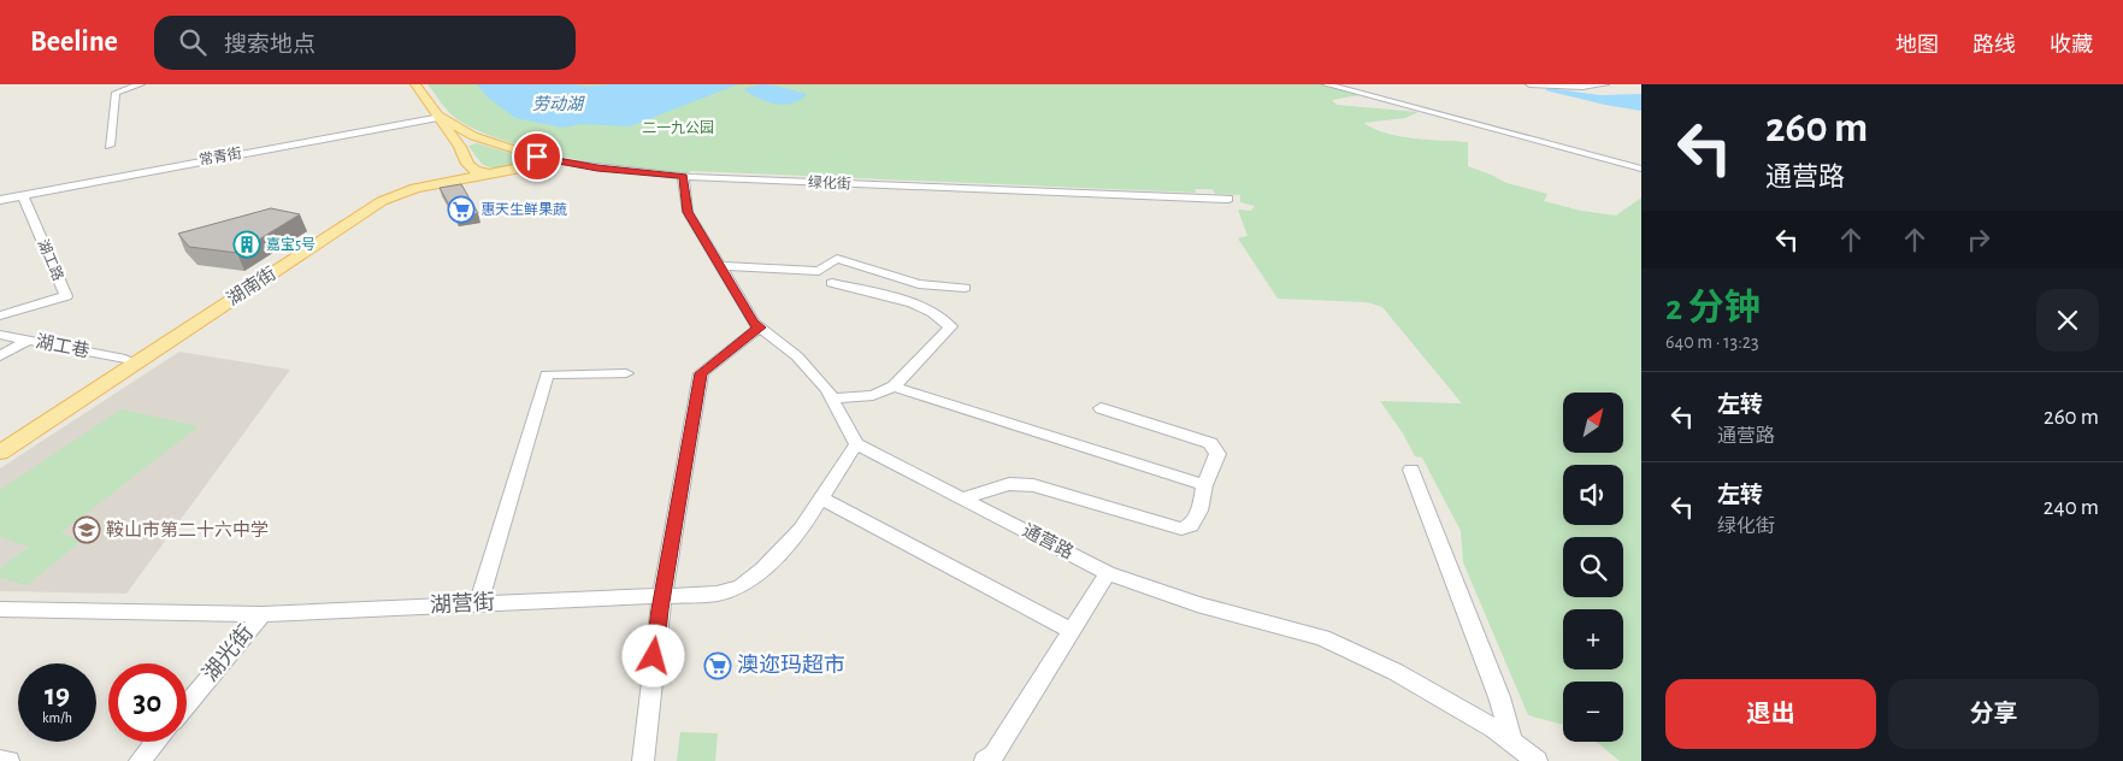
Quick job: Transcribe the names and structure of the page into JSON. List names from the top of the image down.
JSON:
{
  "streets": {
    "main road": ["湖南街"],
    "street": [
      "常青街",
      "绿化街",
      "湖工路",
      "湖工巷",
      "通营路",
      "湖营街",
      "湖光街"
    ]
  },
  "crossings": [
    ["常青街", "湖工路"],
    ["绿化街", "湖南街"],
    ["湖南街", "湖工巷"],
    ["通营路", "湖营街"],
    ["湖营街", "湖光街"]
  ],
  "water": ["劳动湖"],
  "parks": ["二一九公园"],
  "places": {
    "supermarket": ["惠天生鲜果蔬", "澳迩玛超市"],
    "building": ["嘉宝5号"],
    "school or university": ["鞍山市第二十六中学"]
  },
  "north": "top right",
  "page": {
    "header": "Beeline",
    "search": "搜索地点",
    "nav": ["地图", "路线", "收藏"],
    "turn": ["260 m", "通营路"],
    "heading": ["2 分钟", "640 m · 13:23"],
    "list": [
      {
        "name": "左转",
        "note": "通营路",
        "value": "260 m"
      },
      {
        "name": "左转",
        "note": "绿化街",
        "value": "240 m"
      }
    ],
    "map_buttons": ["+", "−"],
    "speed": "19 km/h",
    "limit": "30",
    "buttons": ["退出", "分享"]
  }
}
